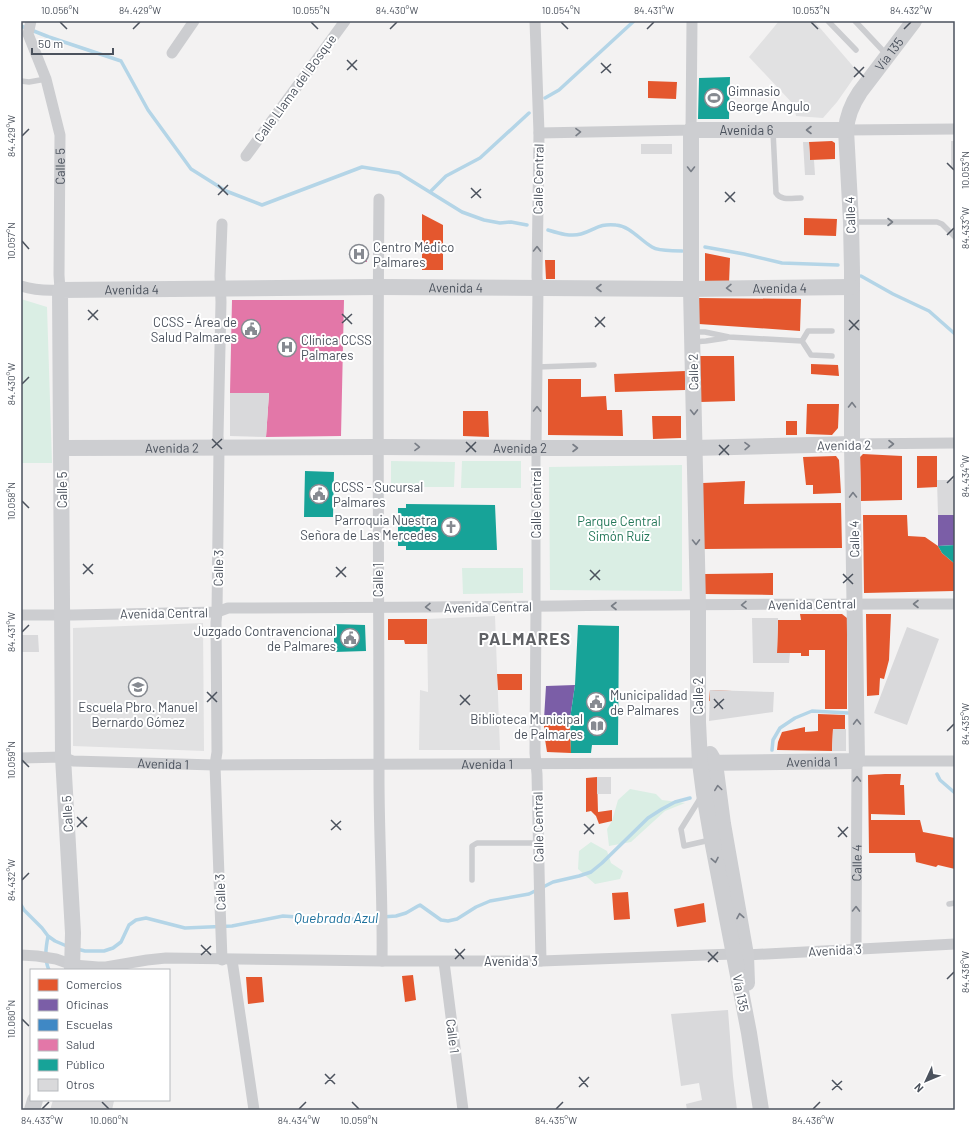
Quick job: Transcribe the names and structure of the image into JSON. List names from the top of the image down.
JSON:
{
  "streets": {
    "main road": [
      "Vía 135",
      "Avenida 6",
      "Calle 5",
      "Calle 4",
      "Avenida 4",
      "Calle 2",
      "Avenida 2",
      "Avenida 1"
    ],
    "street": [
      "Calle Llama del Bosque",
      "Calle Central",
      "Calle 3",
      "Calle 1",
      "Avenida Central",
      "Avenida 3"
    ]
  },
  "crossings": [
    ["Vía 135", "Avenida 6"],
    ["Vía 135", "Calle 4"],
    ["Vía 135", "Calle 2"],
    ["Vía 135", "Avenida 3"],
    ["Avenida 6", "Calle Central"],
    ["Avenida 6", "Calle 4"],
    ["Avenida 6", "Calle 2"],
    ["Calle 5", "Avenida 4"],
    ["Calle 5", "Avenida 2"],
    ["Calle 5", "Avenida Central"],
    ["Calle 5", "Avenida 1"],
    ["Calle 5", "Avenida 3"],
    ["Calle Central", "Avenida 4"],
    ["Calle Central", "Avenida 2"],
    ["Calle Central", "Avenida Central"],
    ["Calle Central", "Avenida 1"],
    ["Calle Central", "Avenida 3"],
    ["Calle 4", "Avenida 4"],
    ["Calle 4", "Avenida 2"],
    ["Calle 4", "Avenida Central"],
    ["Calle 4", "Avenida 1"],
    ["Calle 4", "Avenida 3"],
    ["Avenida 4", "Calle 2"],
    ["Avenida 4", "Calle 3"],
    ["Avenida 4", "Calle 1"],
    ["Calle 2", "Avenida 2"],
    ["Calle 2", "Avenida Central"],
    ["Calle 2", "Avenida 1"],
    ["Calle 2", "Avenida 3"],
    ["Avenida 2", "Calle 3"],
    ["Avenida 2", "Calle 1"],
    ["Calle 3", "Avenida Central"],
    ["Calle 3", "Avenida 1"],
    ["Calle 3", "Avenida 3"],
    ["Calle 1", "Avenida Central"],
    ["Calle 1", "Avenida 1"],
    ["Calle 1", "Avenida 3"]
  ],
  "one_way": [
    "Calle 4",
    "Avenida 4",
    "Avenida 2",
    "Avenida Central"
  ],
  "districts": ["PALMARES"],
  "water": ["Quebrada Azul"],
  "parks": ["Parque Central Simón Ruíz"],
  "places": {
    "sports": ["Gimnasio George Angulo"],
    "hospital": ["Centro Médico Palmares", "Clínica CCSS Palmares"],
    "public building": [
      "CCSS - Área de Salud Palmares",
      "CCSS - Sucursal Palmares",
      "Juzgado Contravencional de Palmares",
      "Municipalidad de Palmares"
    ],
    "church": ["Parroquia Nuestra Señora de Las Mercedes"],
    "school or university": ["Escuela Pbro. Manuel Bernardo Gómez"],
    "library": ["Biblioteca Municipal de Palmares"]
  },
  "legend": [
    "Comercios",
    "Oficinas",
    "Escuelas",
    "Salud",
    "Público",
    "Otros"
  ],
  "scale_bar": "50 m",
  "north": "bottom left",
  "coordinates": [
    "10.056°N",
    "84.429°W",
    "10.055°N",
    "84.430°W",
    "10.054°N",
    "84.431°W",
    "10.053°N",
    "84.432°W",
    "84.433°W",
    "10.057°N",
    "84.434°W",
    "10.058°N",
    "84.435°W",
    "10.059°N",
    "84.436°W",
    "10.060°N"
  ]
}
